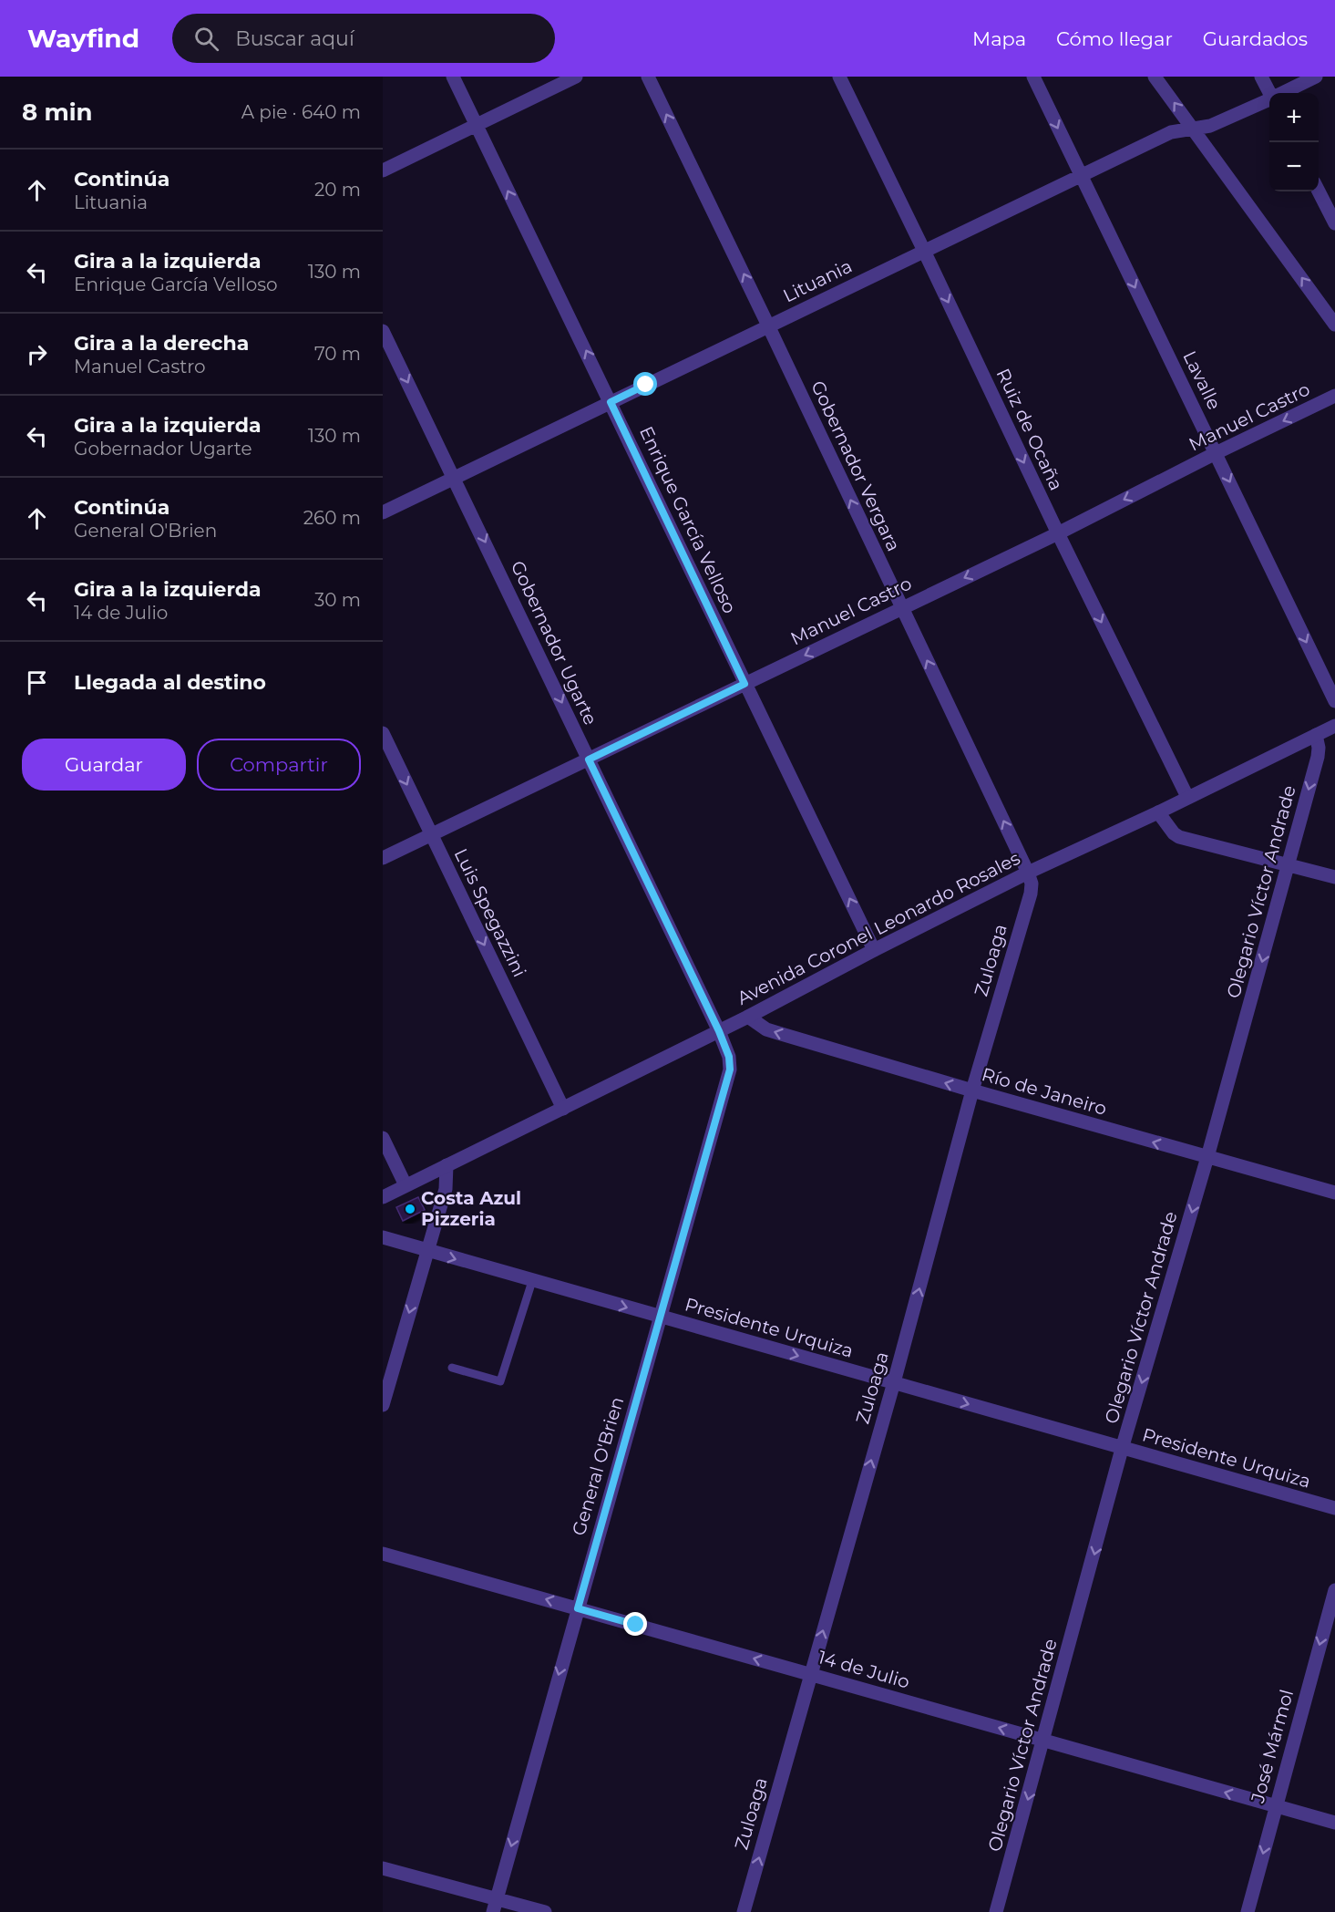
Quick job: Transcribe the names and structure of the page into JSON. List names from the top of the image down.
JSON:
{
  "streets": {
    "street": [
      "Lituania",
      "Lavalle",
      "Manuel Castro",
      "Ruiz de Ocaña",
      "Gobernador Vergara",
      "Enrique García Velloso",
      "Gobernador Ugarte",
      "Olegario Víctor Andrade",
      "Luis Spegazzini",
      "Avenida Coronel Leonardo Rosales",
      "Zuloaga",
      "Río de Janeiro",
      "Presidente Urquiza",
      "General O'Brien",
      "14 de Julio",
      "José Mármol"
    ]
  },
  "crossings": [
    ["Lituania", "Lavalle"],
    ["Lituania", "Ruiz de Ocaña"],
    ["Lituania", "Gobernador Vergara"],
    ["Lituania", "Enrique García Velloso"],
    ["Lituania", "Gobernador Ugarte"],
    ["Lavalle", "Manuel Castro"],
    ["Manuel Castro", "Ruiz de Ocaña"],
    ["Manuel Castro", "Gobernador Vergara"],
    ["Manuel Castro", "Enrique García Velloso"],
    ["Manuel Castro", "Gobernador Ugarte"],
    ["Manuel Castro", "Luis Spegazzini"],
    ["Ruiz de Ocaña", "Avenida Coronel Leonardo Rosales"],
    ["Gobernador Vergara", "Avenida Coronel Leonardo Rosales"],
    ["Gobernador Vergara", "Zuloaga"],
    ["Enrique García Velloso", "Avenida Coronel Leonardo Rosales"],
    ["Gobernador Ugarte", "Avenida Coronel Leonardo Rosales"],
    ["Gobernador Ugarte", "General O'Brien"],
    ["Olegario Víctor Andrade", "Avenida Coronel Leonardo Rosales"],
    ["Olegario Víctor Andrade", "Río de Janeiro"],
    ["Olegario Víctor Andrade", "Presidente Urquiza"],
    ["Olegario Víctor Andrade", "14 de Julio"],
    ["Luis Spegazzini", "Avenida Coronel Leonardo Rosales"],
    ["Avenida Coronel Leonardo Rosales", "Zuloaga"],
    ["Avenida Coronel Leonardo Rosales", "Río de Janeiro"],
    ["Avenida Coronel Leonardo Rosales", "General O'Brien"],
    ["Zuloaga", "Río de Janeiro"],
    ["Zuloaga", "Presidente Urquiza"],
    ["Zuloaga", "14 de Julio"],
    ["Presidente Urquiza", "General O'Brien"],
    ["General O'Brien", "14 de Julio"],
    ["14 de Julio", "José Mármol"]
  ],
  "one_way": [
    "Lavalle",
    "Manuel Castro",
    "Ruiz de Ocaña",
    "Gobernador Vergara",
    "Enrique García Velloso",
    "Gobernador Ugarte",
    "Olegario Víctor Andrade",
    "Luis Spegazzini",
    "Zuloaga",
    "Río de Janeiro",
    "Presidente Urquiza",
    "14 de Julio",
    "José Mármol"
  ],
  "places": ["Costa Azul Pizzeria"],
  "page": {
    "header": "Wayfind",
    "search": "Buscar aquí",
    "nav": ["Mapa", "Cómo llegar", "Guardados"],
    "heading": ["8 min", "A pie · 640 m"],
    "map_buttons": ["+", "−"],
    "list": [
      ["Continúa", "Lituania", "20 m"],
      ["Gira a la izquierda", "Enrique García Velloso", "130 m"],
      ["Gira a la derecha", "Manuel Castro", "70 m"],
      ["Gira a la izquierda", "Gobernador Ugarte", "130 m"],
      ["Continúa", "General O'Brien", "260 m"],
      ["Gira a la izquierda", "14 de Julio", "30 m"],
      "Llegada al destino"
    ],
    "buttons": ["Guardar", "Compartir"]
  }
}
